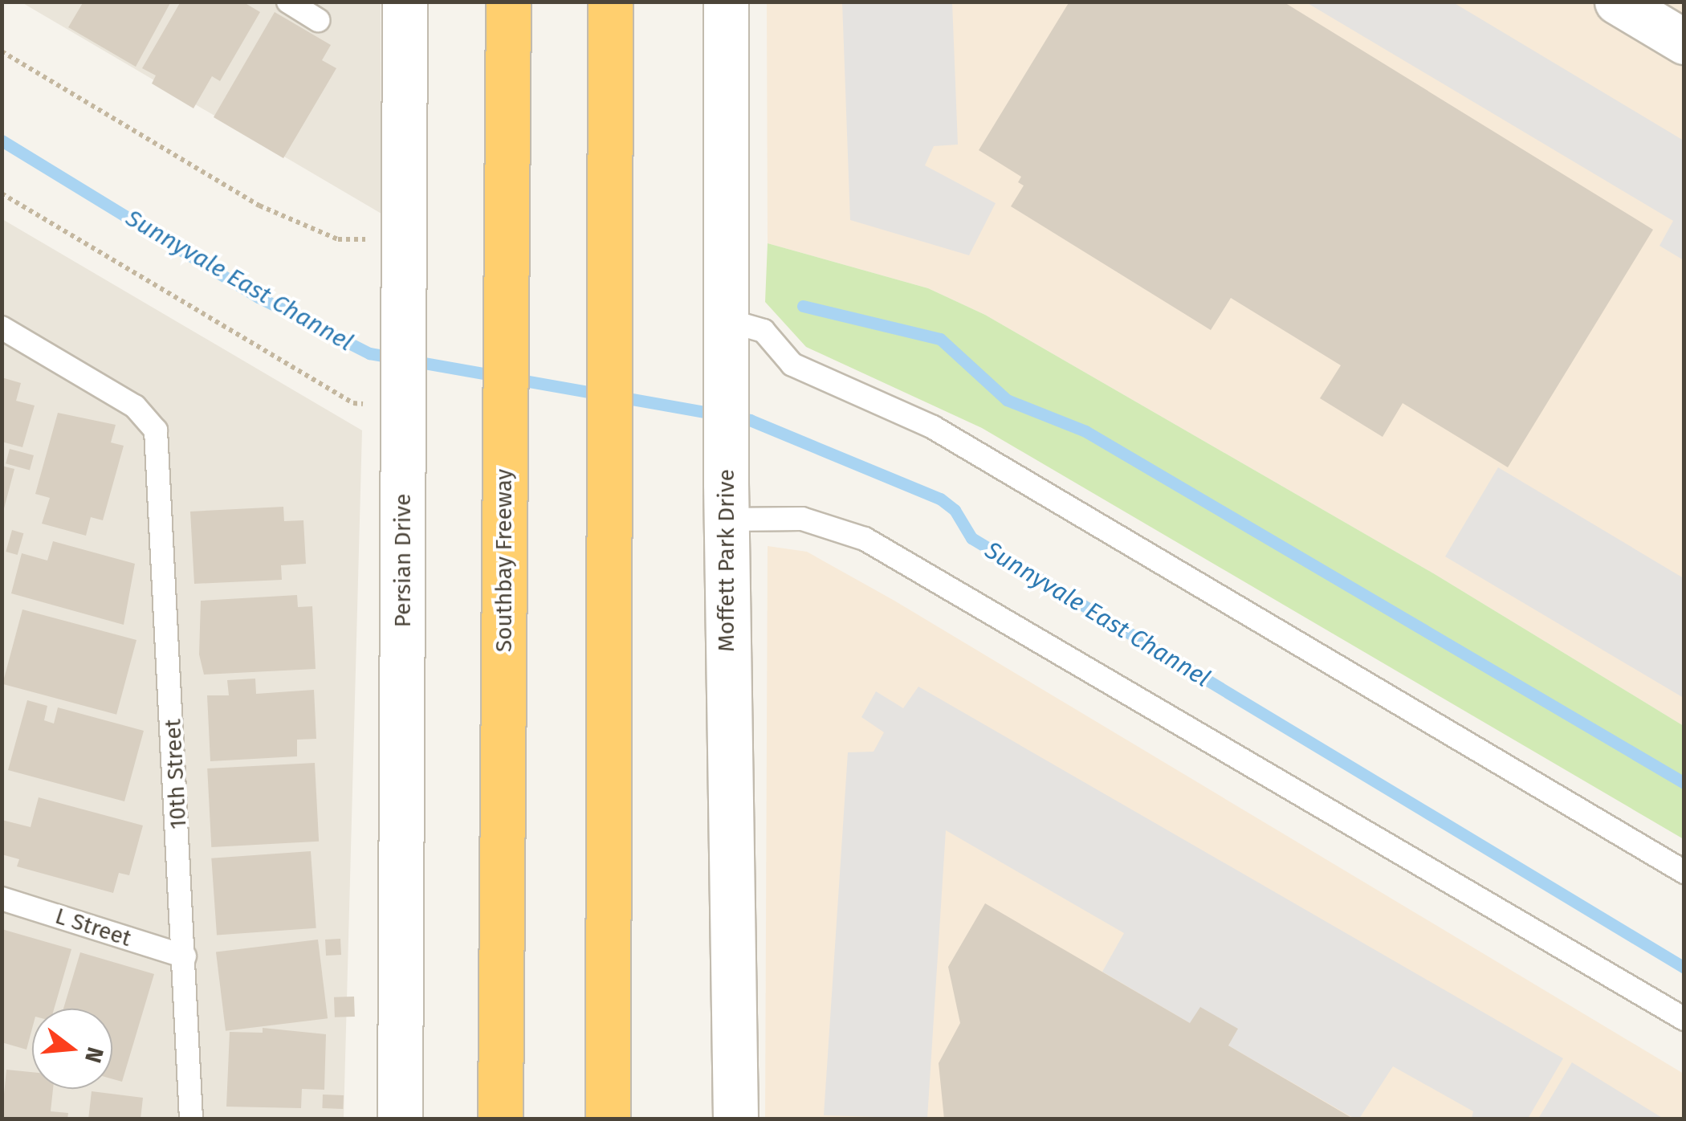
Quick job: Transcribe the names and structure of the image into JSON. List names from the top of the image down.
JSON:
{
  "streets": {
    "highway": ["Southbay Freeway"],
    "street": ["Persian Drive", "Moffett Park Drive"],
    "lane": ["10th Street", "L Street"]
  },
  "crossings": [
    ["10th Street", "L Street"]
  ],
  "water": ["Sunnyvale East Channel"],
  "north": "right"
}
